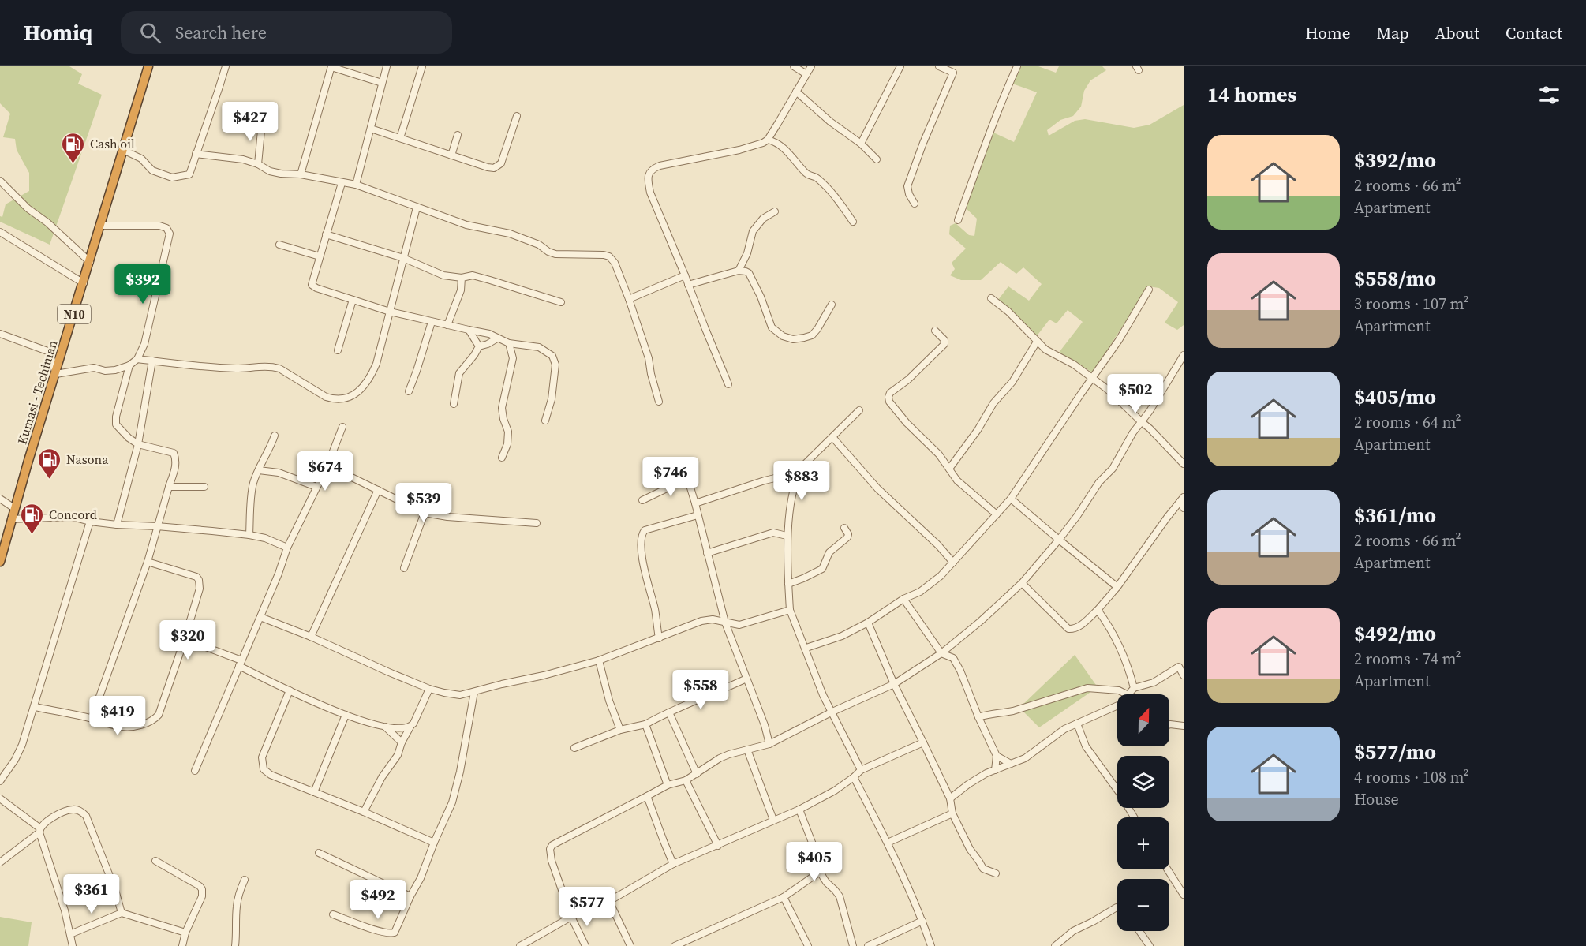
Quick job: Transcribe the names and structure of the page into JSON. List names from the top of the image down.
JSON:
{
  "streets": {
    "highway": ["N10", "Kumasi - Techiman"]
  },
  "places": {
    "fuel station": ["Cash oil", "Nasona", "Concord"]
  },
  "north": "top",
  "page": {
    "header": "Homiq",
    "search": "Search here",
    "nav": [
      "Home",
      "Map",
      "About",
      "Contact"
    ],
    "heading": "14 homes",
    "price": [
      "$427",
      "$392",
      "$502",
      "$674",
      "$746",
      "$883",
      "$539",
      "$320",
      "$558",
      "$419",
      "$405",
      "$361",
      "$492",
      "$577"
    ],
    "list": [
      {
        "name": "$392/mo",
        "note": "2 rooms · 66 m² · Apartment"
      },
      {
        "name": "$558/mo",
        "note": "3 rooms · 107 m² · Apartment"
      },
      {
        "name": "$405/mo",
        "note": "2 rooms · 64 m² · Apartment"
      },
      {
        "name": "$361/mo",
        "note": "2 rooms · 66 m² · Apartment"
      },
      {
        "name": "$492/mo",
        "note": "2 rooms · 74 m² · Apartment"
      },
      {
        "name": "$577/mo",
        "note": "4 rooms · 108 m² · House"
      }
    ],
    "map_buttons": ["+", "−"]
  }
}
